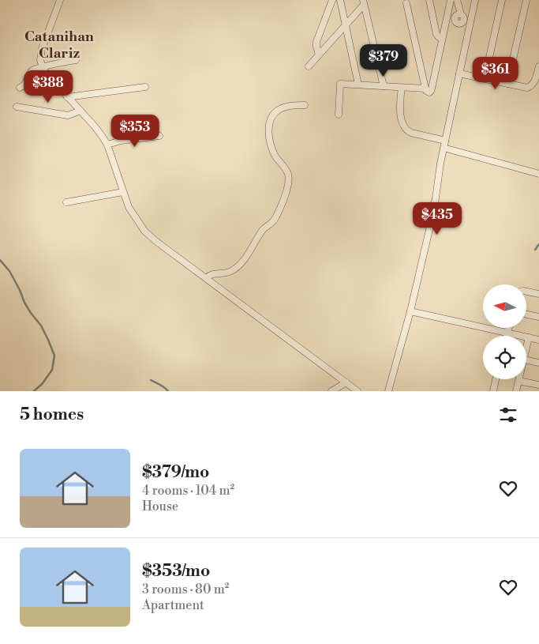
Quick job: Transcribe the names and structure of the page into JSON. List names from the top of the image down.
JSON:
{
  "districts": ["Catanihan Clariz"],
  "north": "left",
  "page": {
    "price": [
      "$379",
      "$361",
      "$388",
      "$353",
      "$435"
    ],
    "heading": "5 homes",
    "list": [
      {
        "name": "$379/mo",
        "note": "4 rooms · 104 m² · House"
      },
      {
        "name": "$353/mo",
        "note": "3 rooms · 80 m² · Apartment"
      }
    ]
  }
}
